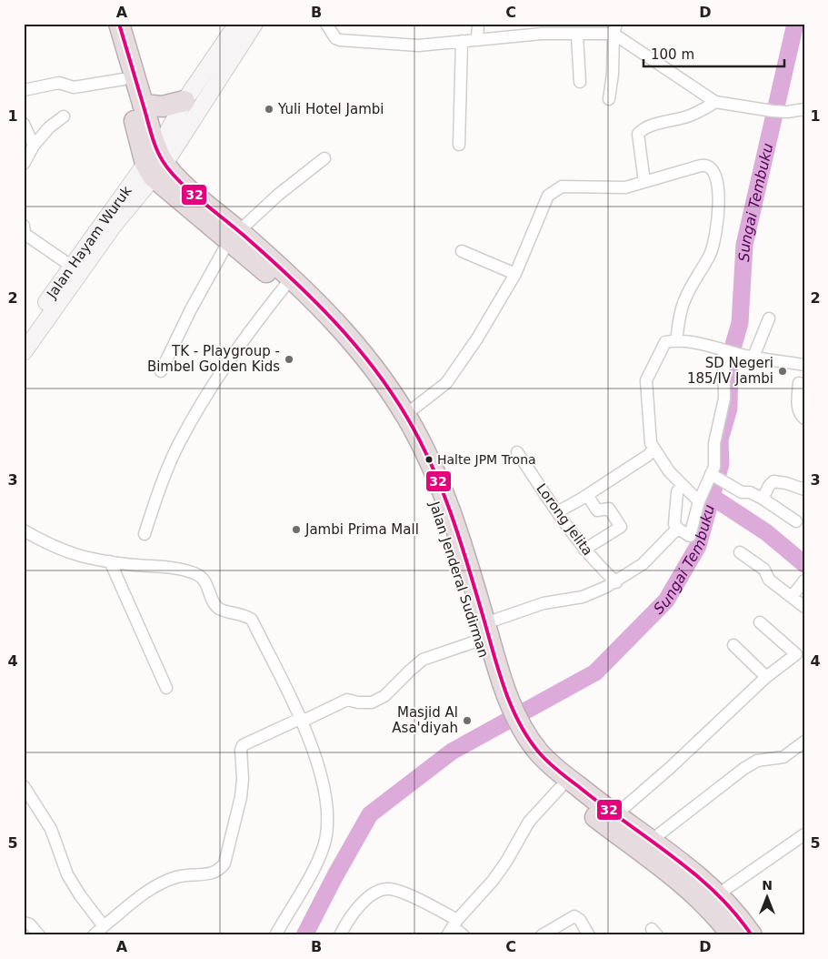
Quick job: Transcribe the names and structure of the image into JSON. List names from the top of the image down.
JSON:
{
  "streets": {
    "highway": ["Jalan Jenderal Sudirman"],
    "main road": ["Jalan Hayam Wuruk"],
    "street": ["Lorong Jelita"]
  },
  "crossings": [
    ["Jalan Hayam Wuruk", "Jalan Jenderal Sudirman"]
  ],
  "water": ["Sungai Tembuku"],
  "places": [
    "Yuli Hotel Jambi",
    "TK - Playgroup - Bimbel Golden Kids",
    "SD Negeri 185/IV Jambi",
    "Halte JPM Trona",
    "Jambi Prima Mall",
    "Masjid Al Asa'diyah"
  ],
  "lines": ["transit line 32"],
  "scale_bar": "100 m",
  "north": "top",
  "grid": {
    "columns": [
      "A",
      "B",
      "C",
      "D"
    ],
    "rows": [
      "1",
      "2",
      "3",
      "4",
      "5"
    ]
  }
}
